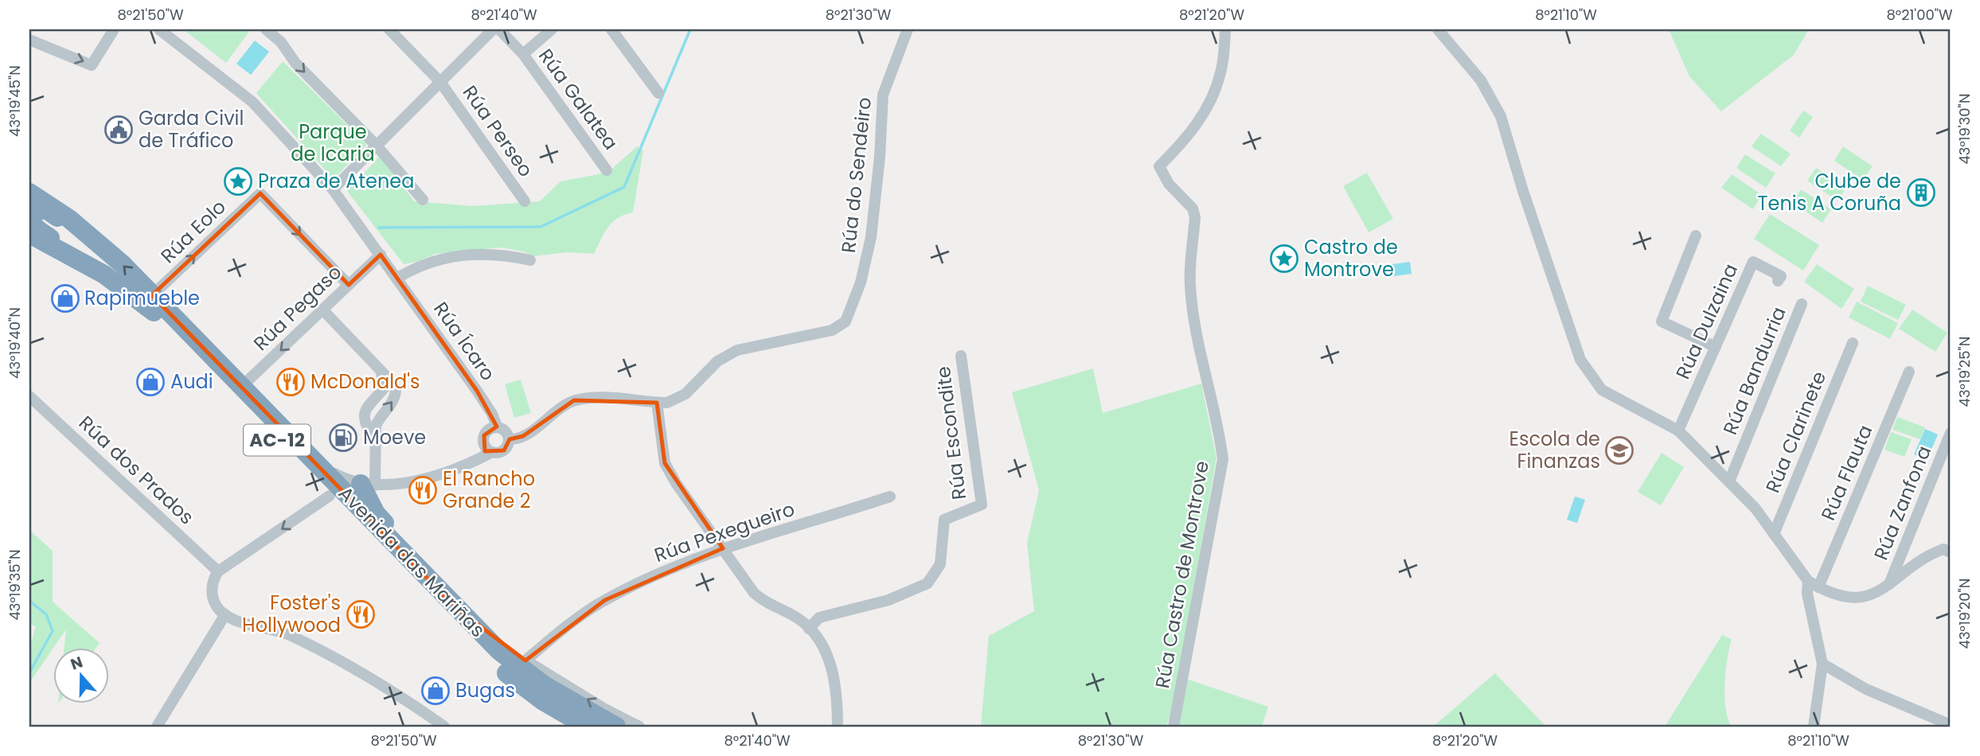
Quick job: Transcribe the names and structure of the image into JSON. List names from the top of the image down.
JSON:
{
  "streets": {
    "highway": ["AC-12", "Avenida das Mariñas"],
    "street": [
      "Rúa Galatea",
      "Rúa Perseo",
      "Rúa do Sendeiro",
      "Rúa Eolo",
      "Rúa Pegaso",
      "Rúa Dulzaina",
      "Rúa Ícaro",
      "Rúa Bandurria",
      "Rúa Clarinete",
      "Rúa Escondite",
      "Rúa dos Prados",
      "Rúa Flauta",
      "Rúa Zanfona",
      "Rúa Pexegueiro",
      "Rúa Castro de Montrove"
    ]
  },
  "crossings": [
    ["Rúa Perseo", "Rúa Ícaro"],
    ["Rúa do Sendeiro", "Rúa Ícaro"],
    ["Rúa Eolo", "Rúa Pegaso"],
    ["Rúa Eolo", "Avenida das Mariñas"],
    ["Rúa Pegaso", "Rúa Ícaro"],
    ["Rúa Pegaso", "Avenida das Mariñas"]
  ],
  "one_way": ["Rúa Pegaso"],
  "parks": ["Parque de Icaria"],
  "places": {
    "public building": ["Garda Civil de Tráfico"],
    "place": ["Praza de Atenea", "Castro de Montrove"],
    "building": ["Clube de Tenis A Coruña"],
    "shop": ["Rapimueble", "Audi", "Bugas"],
    "restaurant": ["McDonald's", "El Rancho Grande 2", "Foster's Hollywood"],
    "fuel station": ["Moeve"],
    "school or university": ["Escola de Finanzas"]
  },
  "north": "top",
  "coordinates": [
    "8°21'50\"W",
    "8°21'40\"W",
    "8°21'30\"W",
    "8°21'20\"W",
    "8°21'10\"W",
    "8°21'00\"W",
    "43°19'45\"N",
    "43°19'30\"N",
    "43°19'40\"N",
    "43°19'25\"N",
    "43°19'35\"N",
    "43°19'20\"N"
  ]
}
